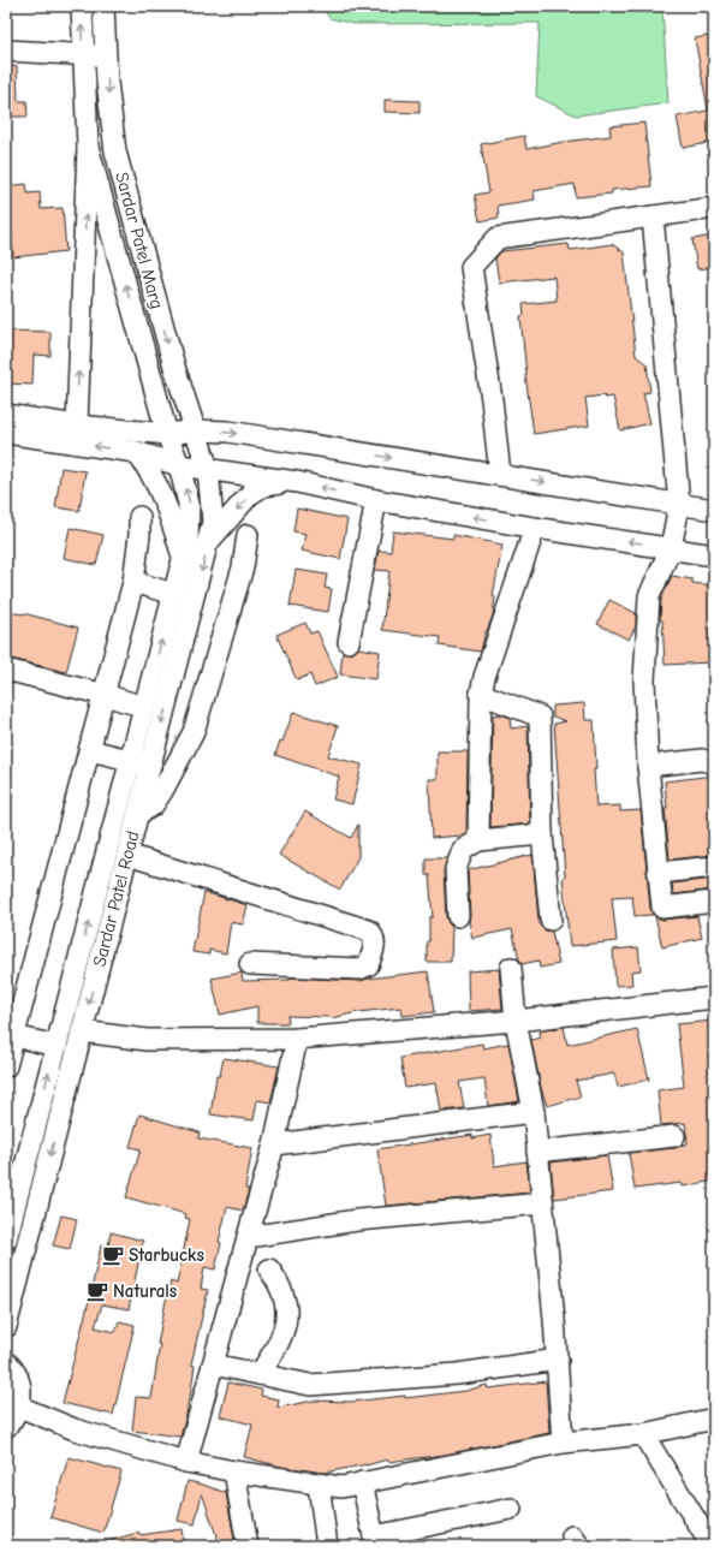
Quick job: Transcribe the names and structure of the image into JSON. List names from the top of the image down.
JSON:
{
  "streets": {
    "street": ["Sardar Patel Marg", "Sardar Patel Road"]
  },
  "crossings": [
    ["Sardar Patel Marg", "Sardar Patel Road"]
  ],
  "places": {
    "cafe": ["Starbucks", "Naturals"]
  }
}
